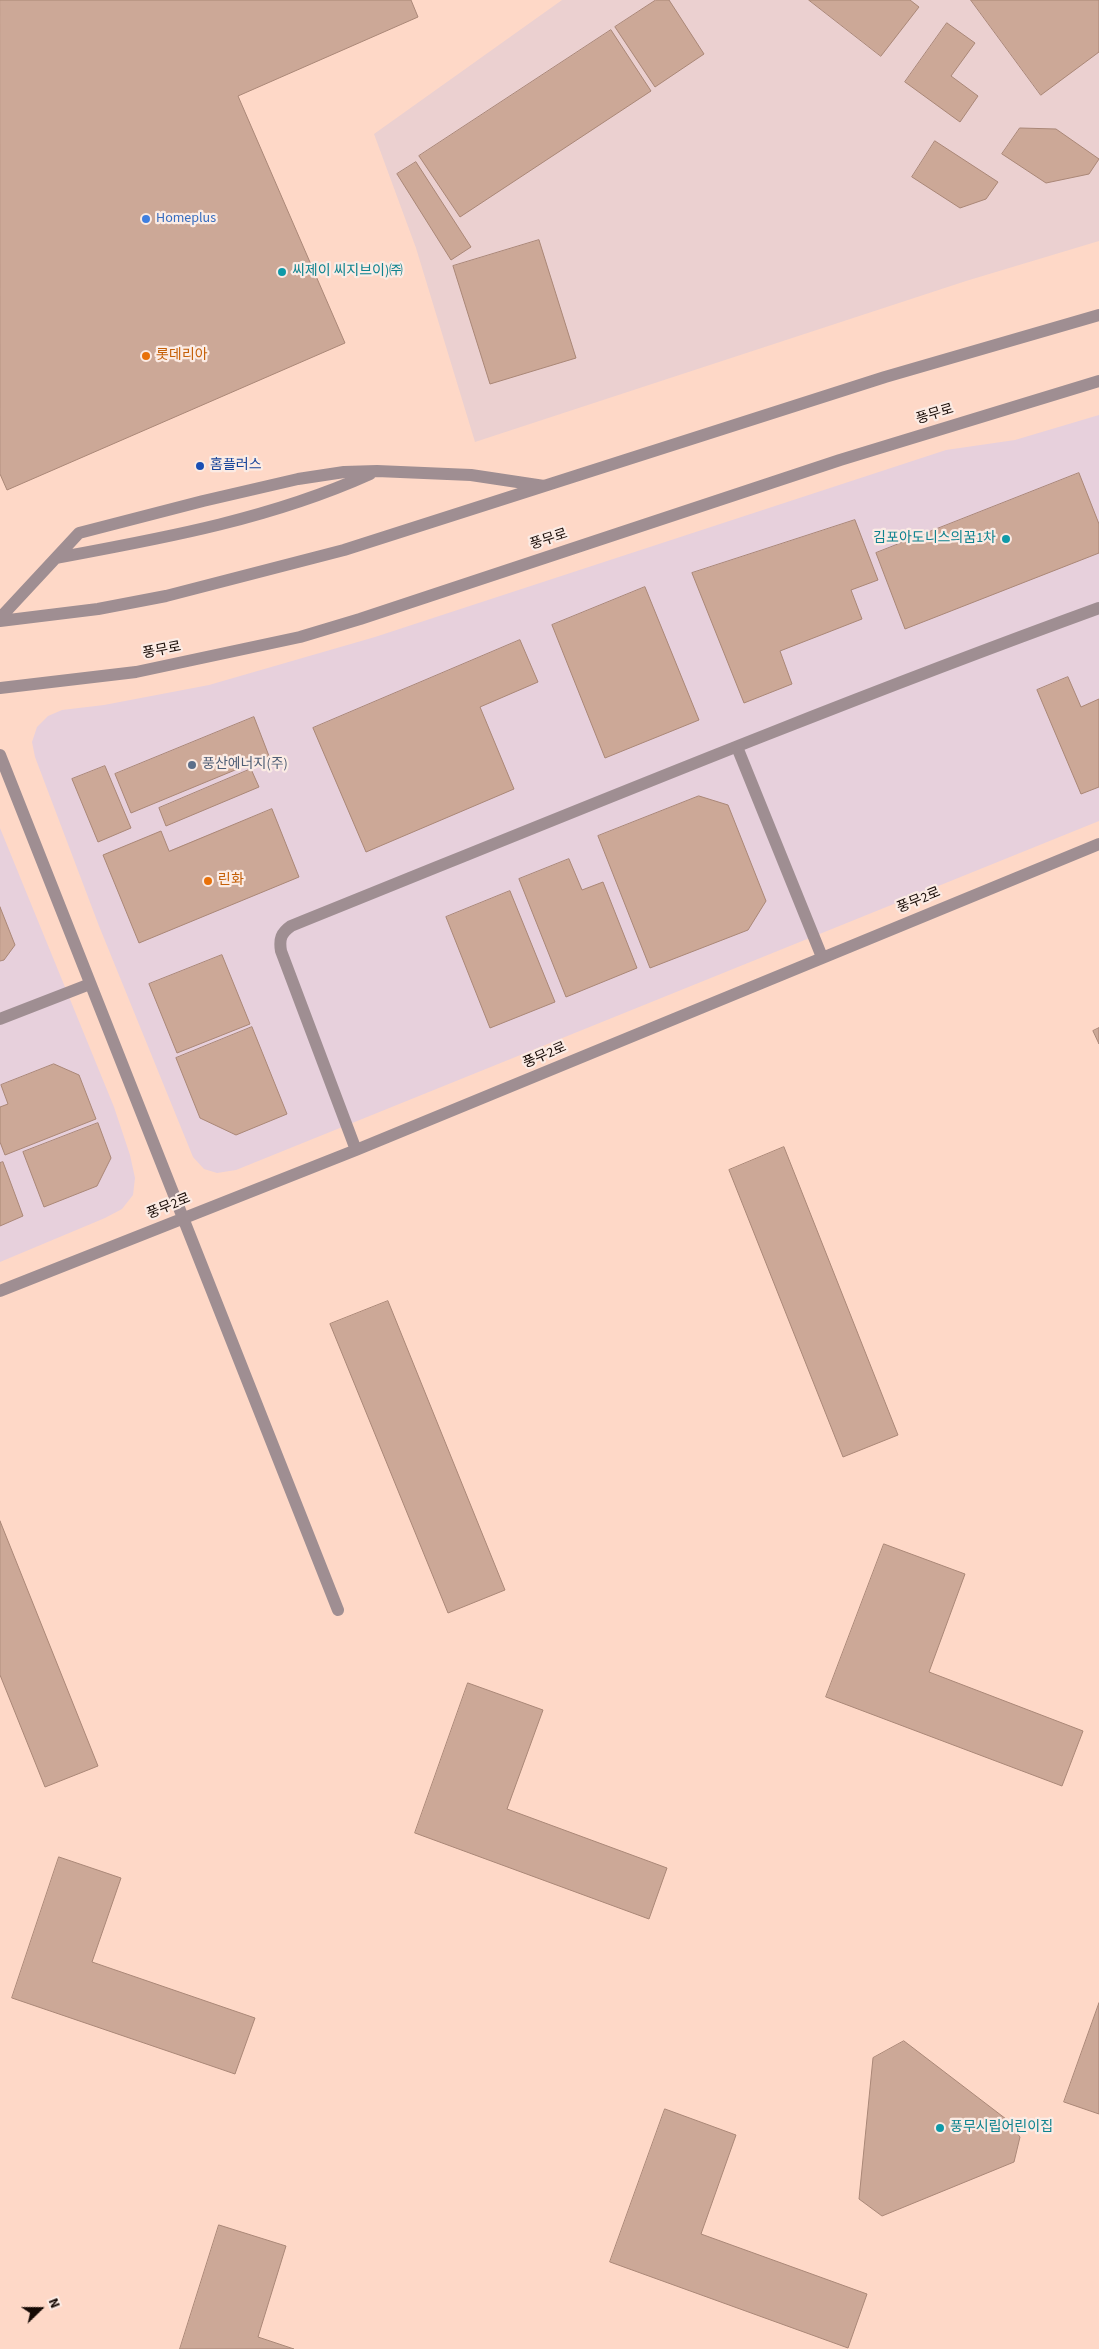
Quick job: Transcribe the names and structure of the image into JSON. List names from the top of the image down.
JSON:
{
  "streets": {
    "street": ["풍무로", "풍무2로"]
  },
  "places": [
    "Homeplus",
    "씨제이 씨지브이)㈜",
    "롯데리아",
    "홈플러스",
    "김포아도니스의꿈1차",
    "풍산에너지(주)",
    "린화",
    "풍무시립어린이집"
  ],
  "north": "right"
}
